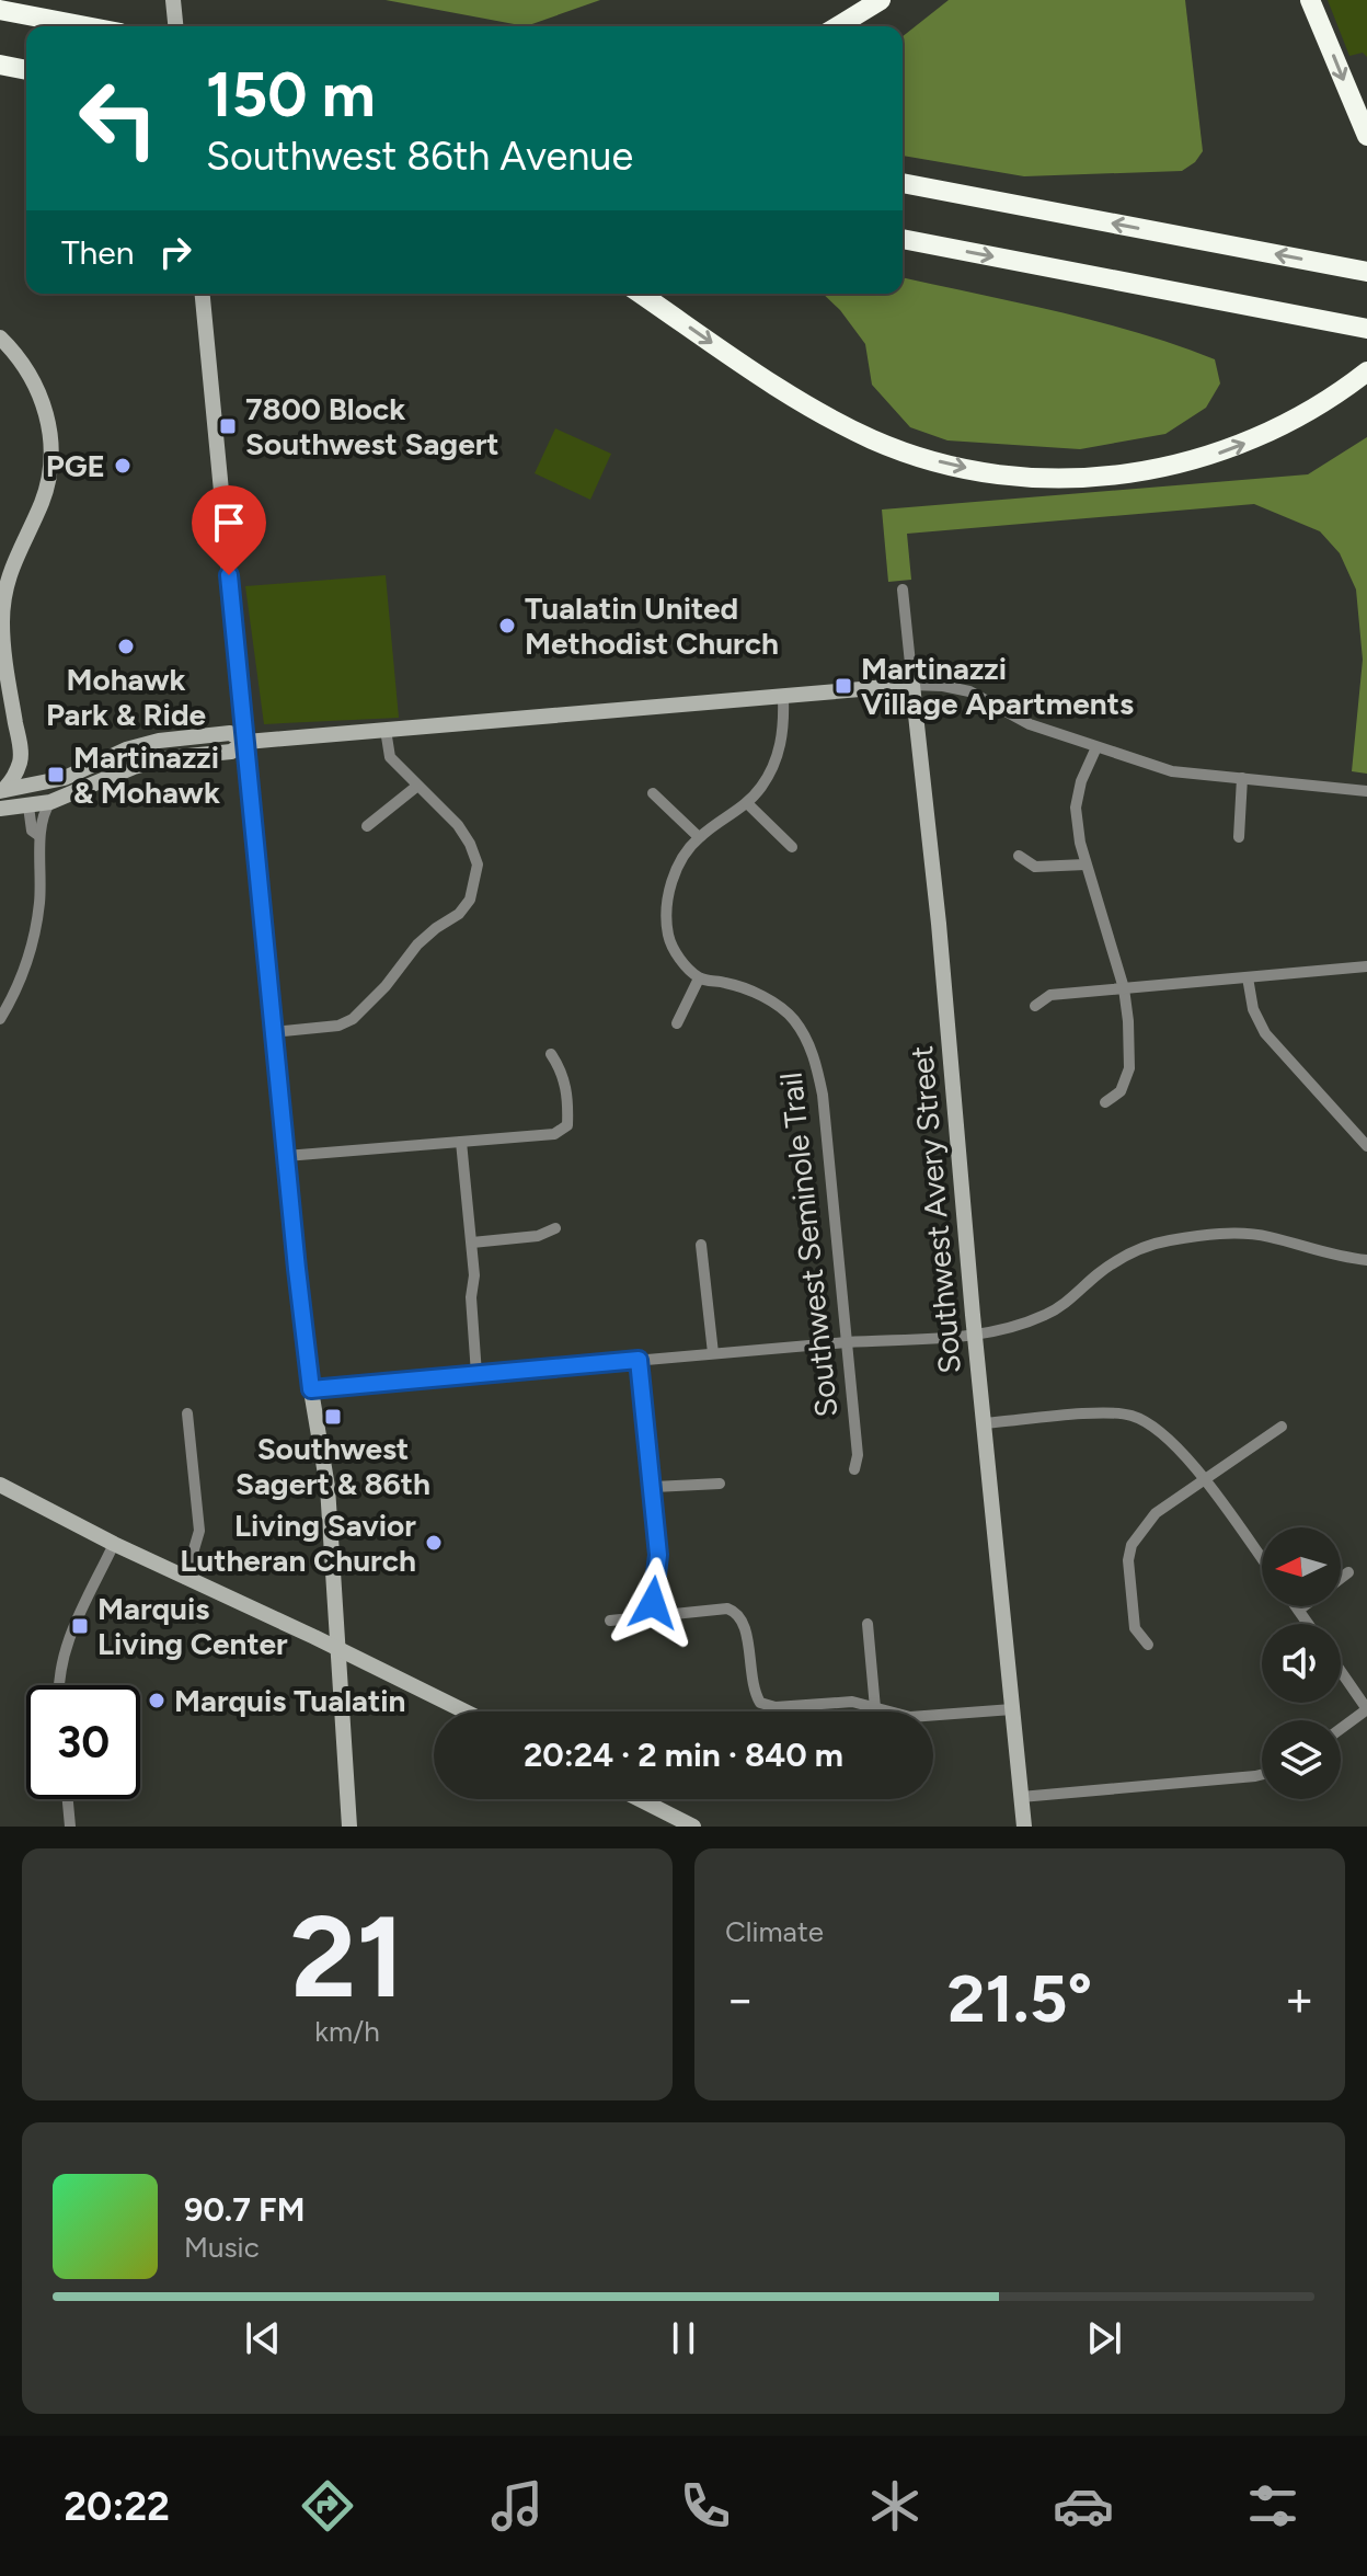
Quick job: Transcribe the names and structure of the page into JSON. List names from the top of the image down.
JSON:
{
  "streets": {
    "street": ["Southwest Avery Street", "Southwest Seminole Trail"]
  },
  "places": {
    "transit": [
      "7800 Block Southwest Sagert",
      "Martinazzi Village Apartments",
      "Martinazzi & Mohawk",
      "Southwest Sagert & 86th",
      "Marquis Living Center"
    ],
    "other": [
      "PGE",
      "Tualatin United Methodist Church",
      "Mohawk Park & Ride",
      "Living Savior Lutheran Church",
      "Marquis Tualatin"
    ]
  },
  "north": "left",
  "page": {
    "turn": ["150 m", "Southwest 86th Avenue"],
    "then": "Then",
    "limit": "30",
    "trip": "20:24 · 2 min · 840 m",
    "tile": [
      ["21", "km/h"],
      "Climate"
    ],
    "heat": ["−", "21.5°", "+"],
    "song": ["90.7 FM", "Music"],
    "tabs": "20:22"
  }
}
